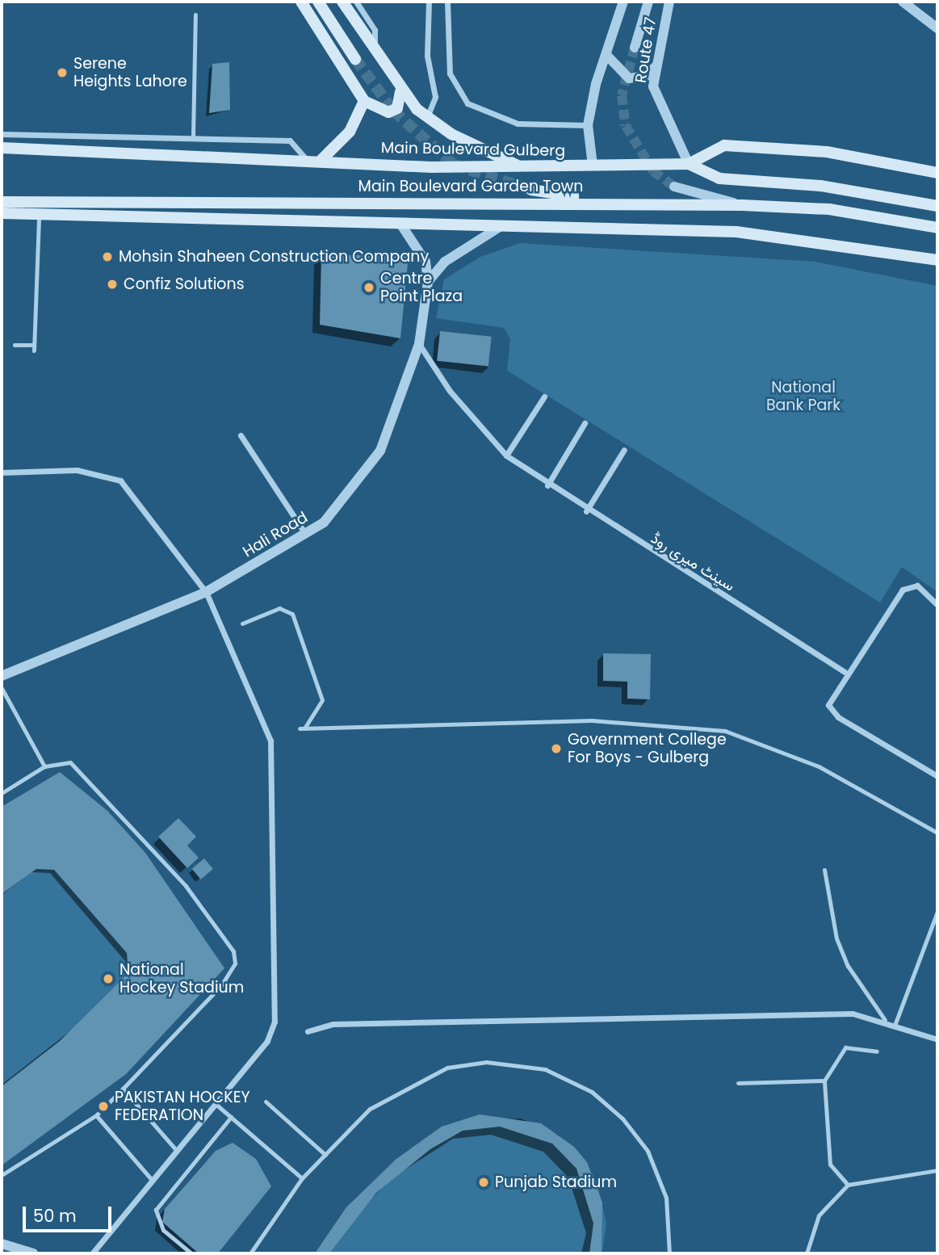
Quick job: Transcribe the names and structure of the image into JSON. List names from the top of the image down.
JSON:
{
  "streets": {
    "main road": ["Main Boulevard Gulberg", "Main Boulevard Garden Town"],
    "street": ["Route 47", "Hali Road", "سینٹ میری روڈ"]
  },
  "crossings": [
    ["Route 47", "Main Boulevard Gulberg"],
    ["Hali Road", "سینٹ میری روڈ"]
  ],
  "parks": ["National Bank Park"],
  "places": [
    "Serene Heights Lahore",
    "Mohsin Shaheen Construction Company",
    "Confiz Solutions",
    "Centre Point Plaza",
    "Government College For Boys - Gulberg",
    "National Hockey Stadium",
    "PAKISTAN HOCKEY FEDERATION",
    "Punjab Stadium"
  ],
  "scale_bar": "50 m"
}
